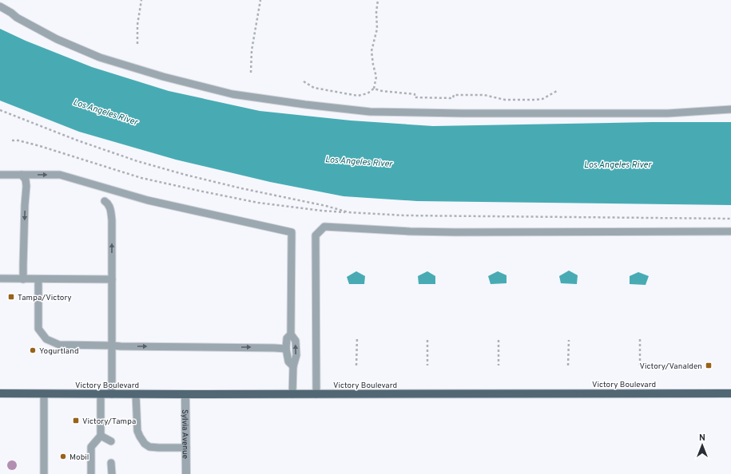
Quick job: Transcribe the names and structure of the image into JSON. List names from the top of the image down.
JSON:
{
  "streets": {
    "main road": ["Victory Boulevard"],
    "street": ["Sylvia Avenue"]
  },
  "crossings": [
    ["Victory Boulevard", "Sylvia Avenue"]
  ],
  "water": ["Los Angeles River"],
  "places": {
    "transit": ["Tampa/Victory", "Victory/Vanalden", "Victory/Tampa"],
    "other": ["Yogurtland", "Mobil"]
  },
  "north": "top"
}
